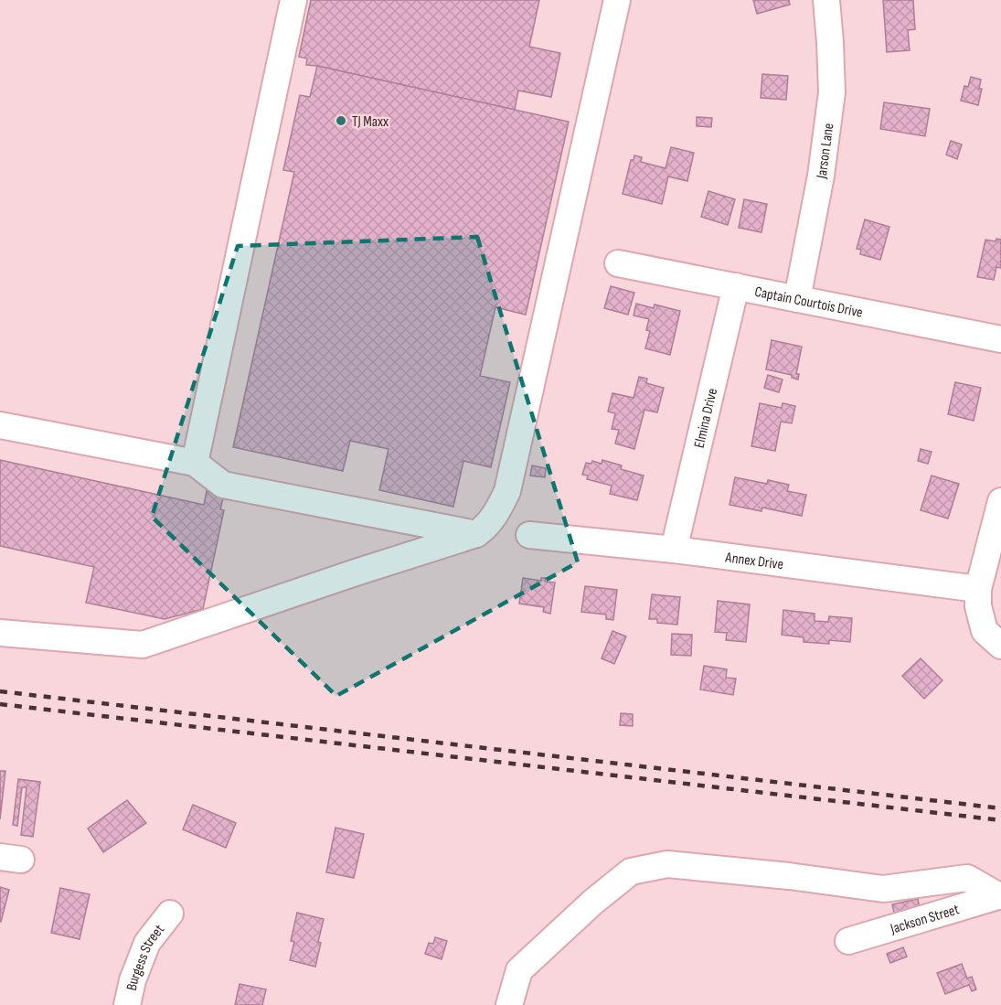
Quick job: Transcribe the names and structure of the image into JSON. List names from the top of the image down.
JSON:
{
  "streets": {
    "street": [
      "Jarson Lane",
      "Captain Courtois Drive",
      "Elmina Drive",
      "Annex Drive",
      "Jackson Street",
      "Burgess Street"
    ]
  },
  "crossings": [
    ["Jarson Lane", "Captain Courtois Drive"],
    ["Captain Courtois Drive", "Elmina Drive"],
    ["Elmina Drive", "Annex Drive"]
  ],
  "places": ["TJ Maxx"]
}
